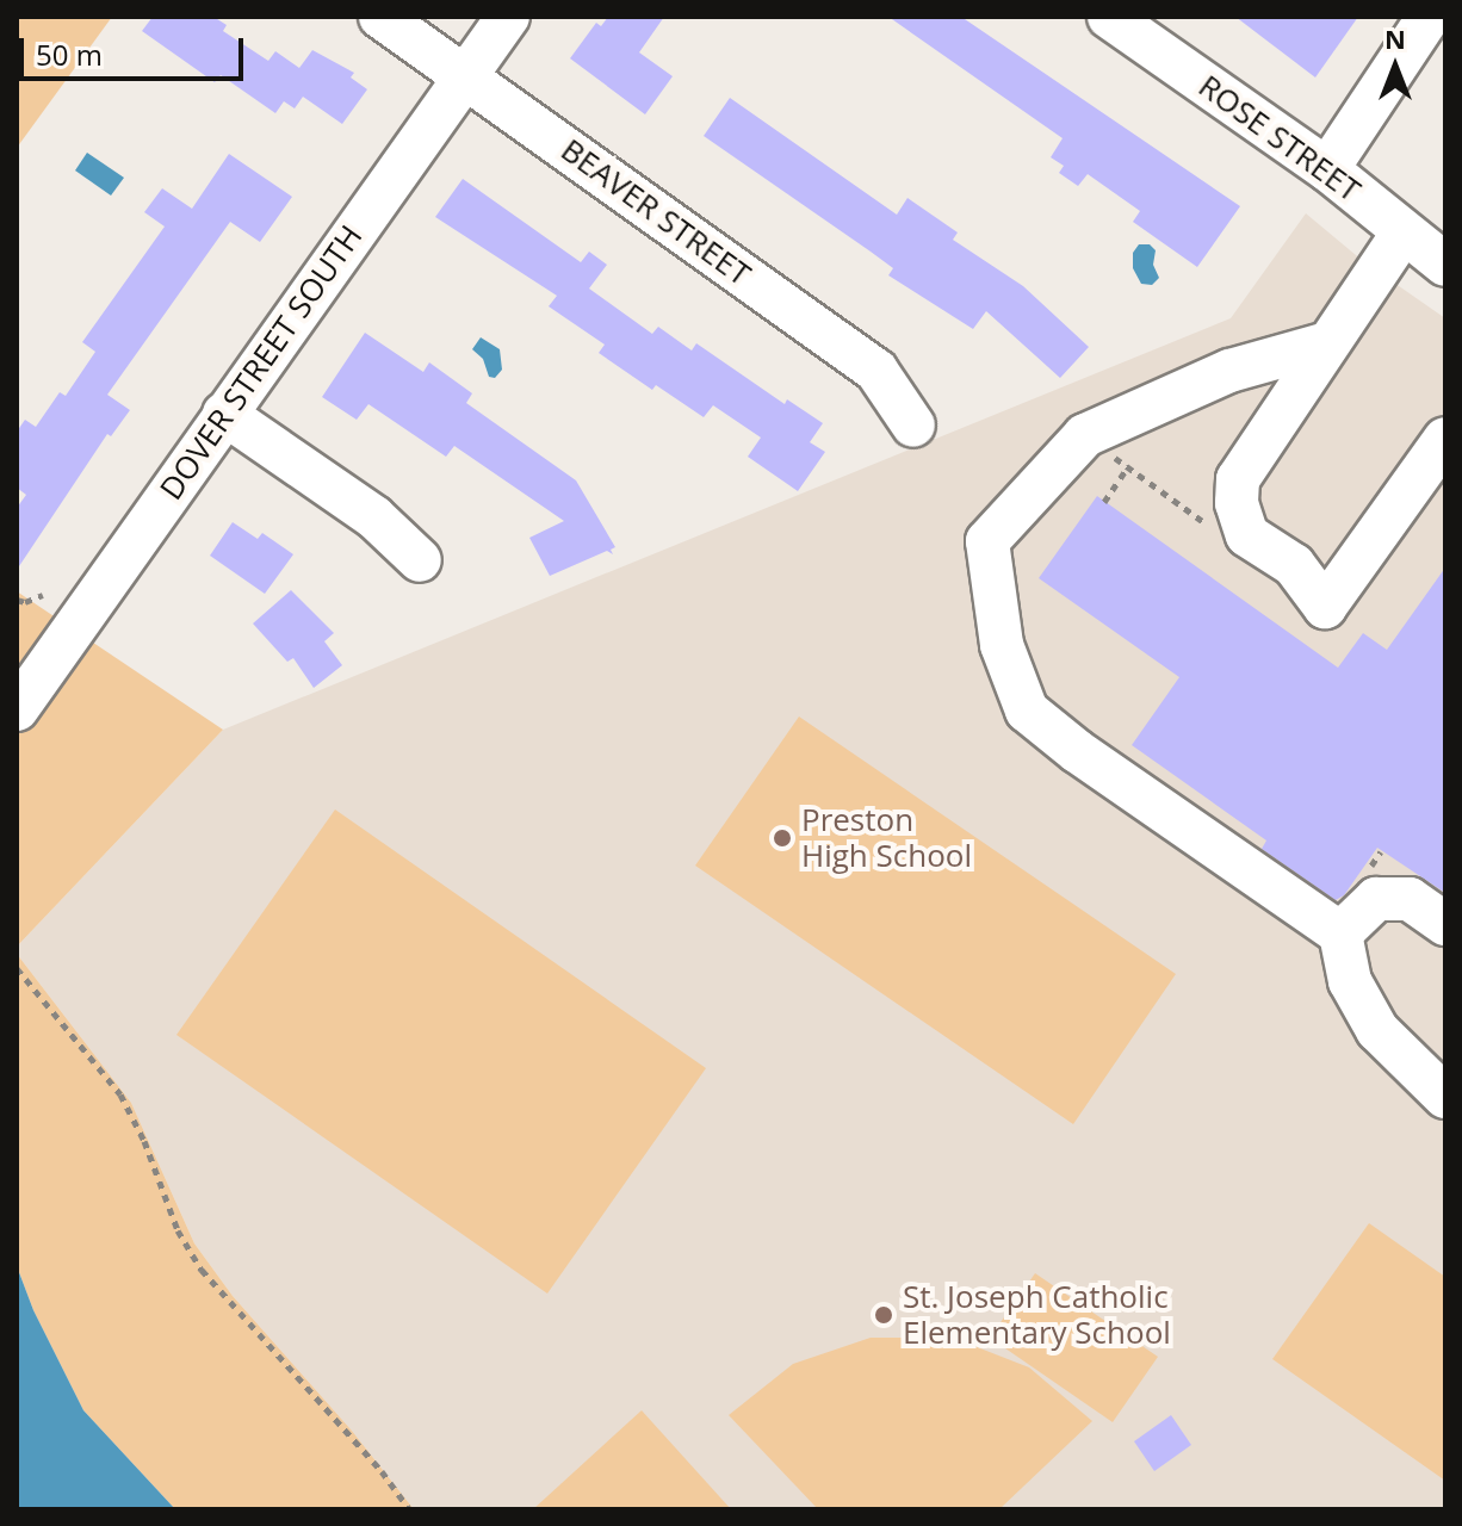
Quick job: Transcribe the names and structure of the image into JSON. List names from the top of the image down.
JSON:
{
  "streets": {
    "street": ["ROSE STREET", "BEAVER STREET", "DOVER STREET SOUTH"]
  },
  "crossings": [
    ["BEAVER STREET", "DOVER STREET SOUTH"]
  ],
  "places": ["Preston High School", "St. Joseph Catholic Elementary School"],
  "scale_bar": "50 m",
  "north": "top"
}
